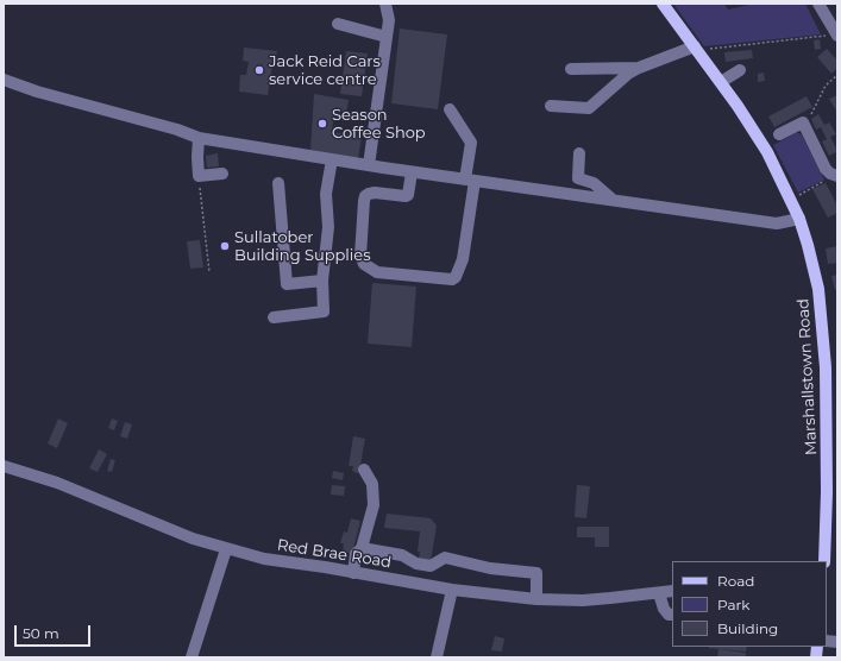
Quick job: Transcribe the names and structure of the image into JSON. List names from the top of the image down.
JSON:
{
  "streets": {
    "main road": ["Marshallstown Road"],
    "street": ["Red Brae Road"]
  },
  "places": ["Jack Reid Cars service centre", "Season Coffee Shop", "Sullatober Building Supplies"],
  "legend": ["Road", "Park", "Building"],
  "scale_bar": "50 m"
}
